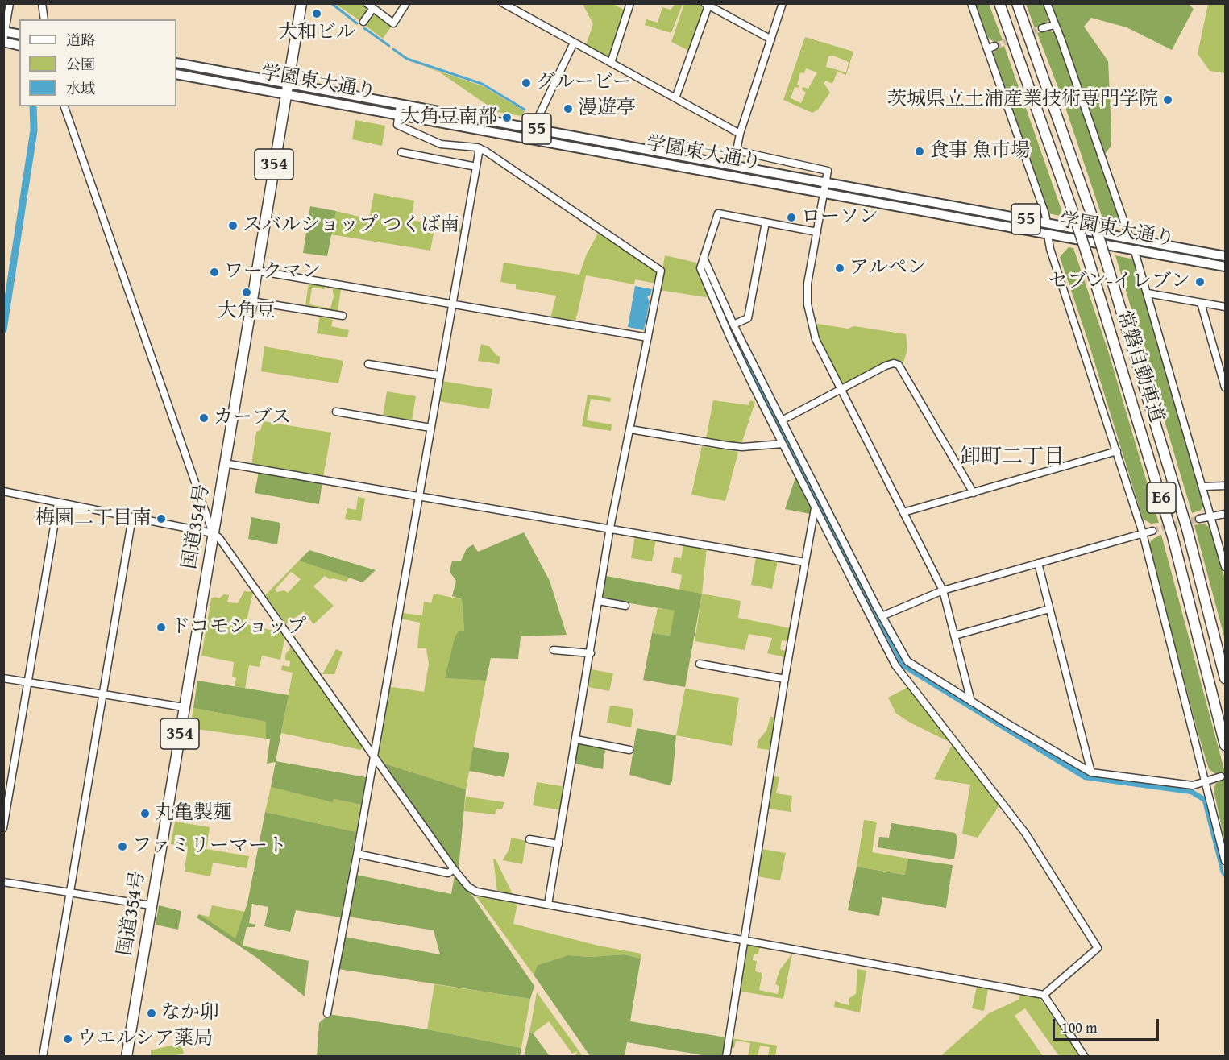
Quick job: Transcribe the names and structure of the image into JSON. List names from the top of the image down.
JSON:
{
  "streets": {
    "highway": [
      "354",
      "常磐自動車道",
      "E6",
      "国道354号"
    ],
    "main road": ["学園東大通り", "55"]
  },
  "crossings": [
    ["学園東大通り", "国道354号"]
  ],
  "districts": ["卸町二丁目"],
  "places": [
    "大和ビル",
    "グルービー",
    "茨城県立土浦産業技術専門学院",
    "漫遊亭",
    "大角豆南部",
    "食事 魚市場",
    "ローソン",
    "スバルショップ つくば南",
    "アルペン",
    "ワークマン",
    "セブン-イレブン",
    "大角豆",
    "カーブス",
    "梅園二丁目南",
    "ドコモショップ",
    "丸亀製麺",
    "ファミリーマート",
    "なか卯",
    "ウエルシア薬局"
  ],
  "legend": ["道路", "公園", "水域"],
  "scale_bar": "100 m"
}
